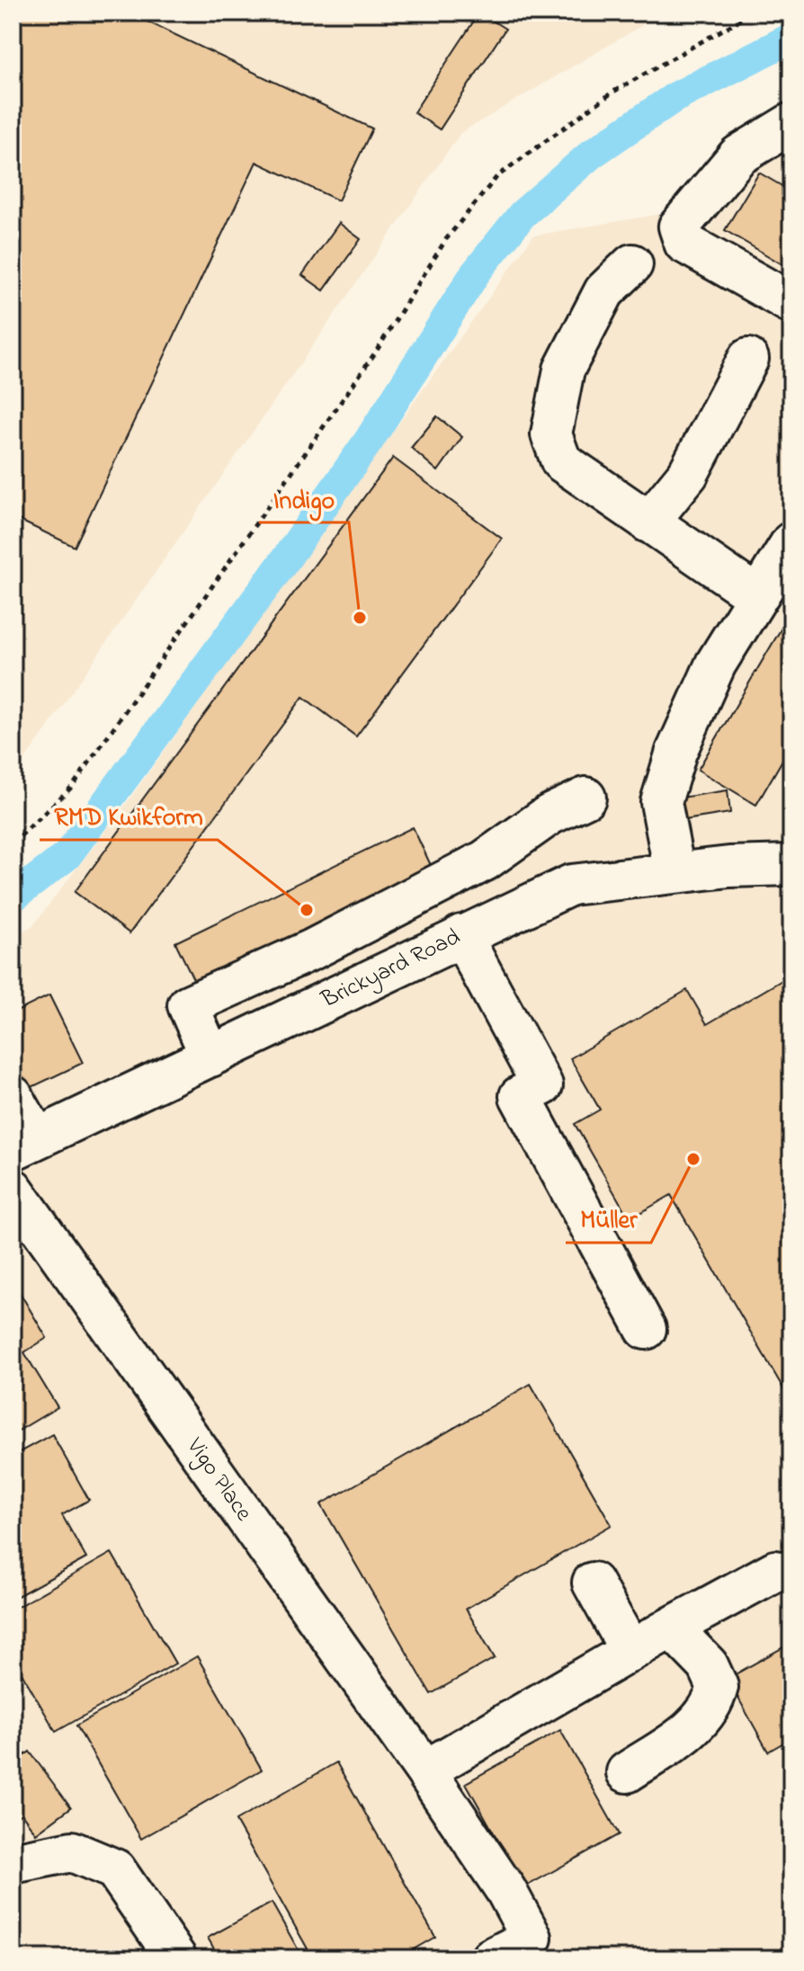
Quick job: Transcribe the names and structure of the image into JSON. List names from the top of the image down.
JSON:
{
  "streets": {
    "street": ["Brickyard Road", "Vigo Place"]
  },
  "places": ["Indigo", "RMD Kwikform", "Müller"]
}
